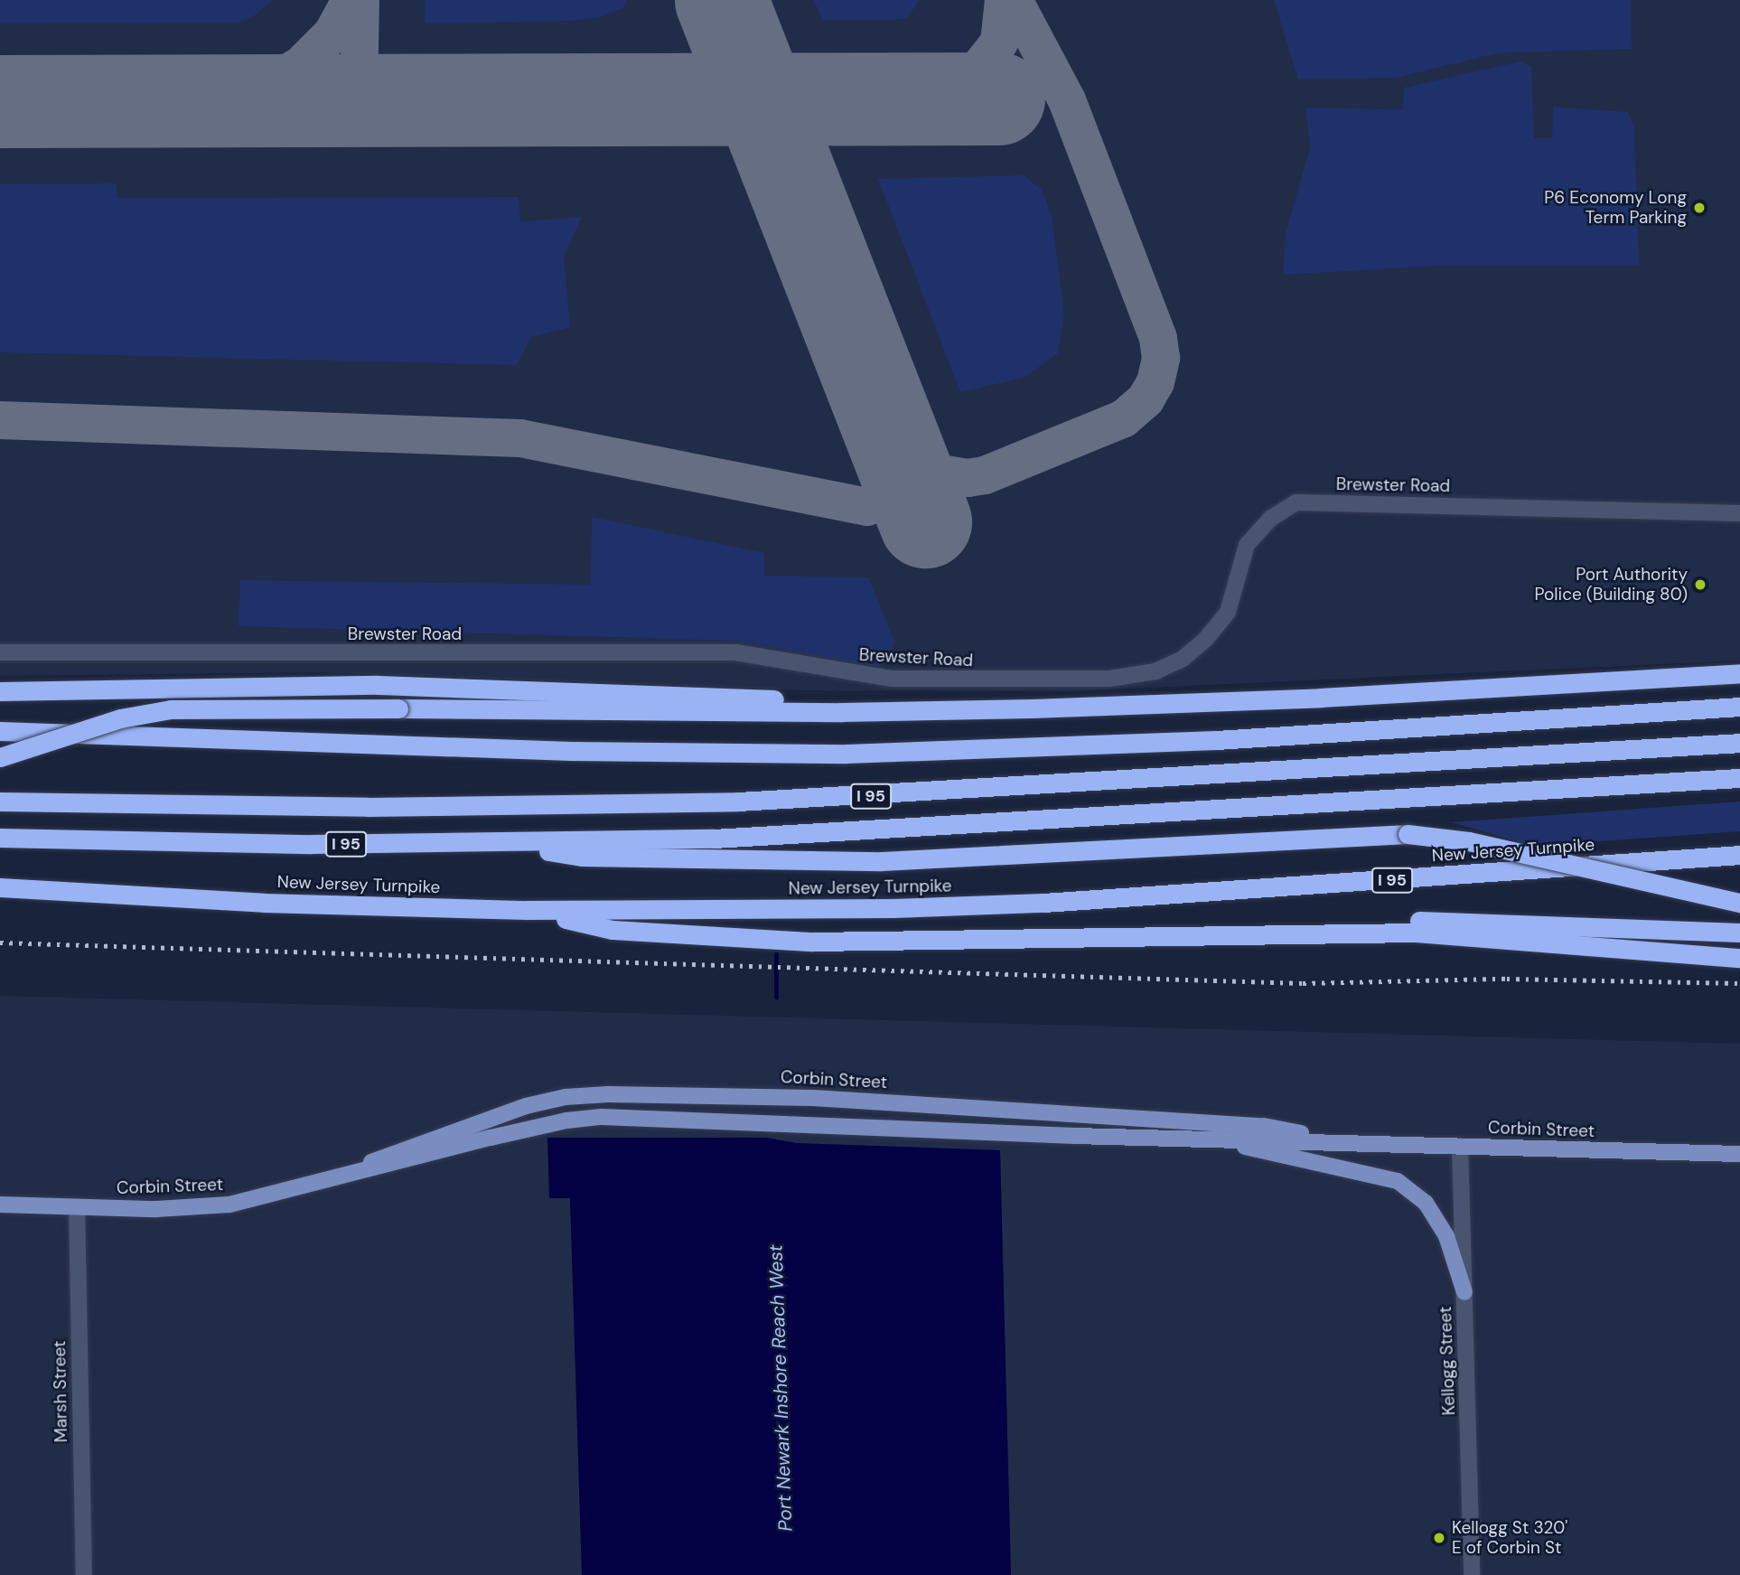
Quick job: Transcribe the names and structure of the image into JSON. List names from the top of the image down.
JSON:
{
  "streets": {
    "highway": ["I 95", "New Jersey Turnpike"],
    "main road": ["Corbin Street"],
    "street": ["Brewster Road", "Kellogg Street", "Marsh Street"]
  },
  "crossings": [
    ["Corbin Street", "Kellogg Street"],
    ["Corbin Street", "Marsh Street"]
  ],
  "water": ["Port Newark Inshore Reach West"],
  "places": ["P6 Economy Long Term Parking", "Port Authority Police (Building 80)", "Kellogg St 320' E of Corbin St"]
}
